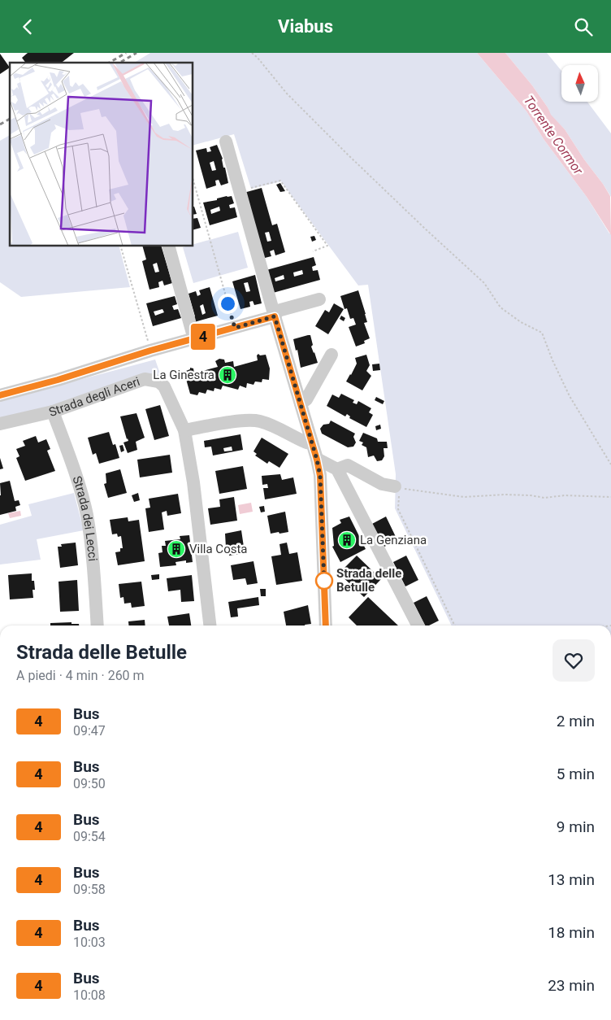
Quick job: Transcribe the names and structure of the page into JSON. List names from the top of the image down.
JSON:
{
  "streets": {
    "street": ["Strada degli Aceri", "Strada dei Lecci"]
  },
  "crossings": [
    ["Strada degli Aceri", "Strada dei Lecci"]
  ],
  "water": ["Torrente Cormor"],
  "places": {
    "building": ["La Ginestra", "La Genziana", "Villa Costa"],
    "other": ["Strada delle Betulle"]
  },
  "lines": ["bus line 4"],
  "north": "top",
  "page": {
    "header": "Viabus",
    "on_map": "4",
    "heading": ["Strada delle Betulle", "A piedi · 4 min · 260 m"],
    "list": [
      {
        "mark": "4",
        "name": "Bus",
        "note": "09:47",
        "value": "2 min"
      },
      {
        "mark": "4",
        "name": "Bus",
        "note": "09:50",
        "value": "5 min"
      },
      {
        "mark": "4",
        "name": "Bus",
        "note": "09:54",
        "value": "9 min"
      },
      {
        "mark": "4",
        "name": "Bus",
        "note": "09:58",
        "value": "13 min"
      },
      {
        "mark": "4",
        "name": "Bus",
        "note": "10:03",
        "value": "18 min"
      },
      {
        "mark": "4",
        "name": "Bus",
        "note": "10:08",
        "value": "23 min"
      }
    ]
  }
}
